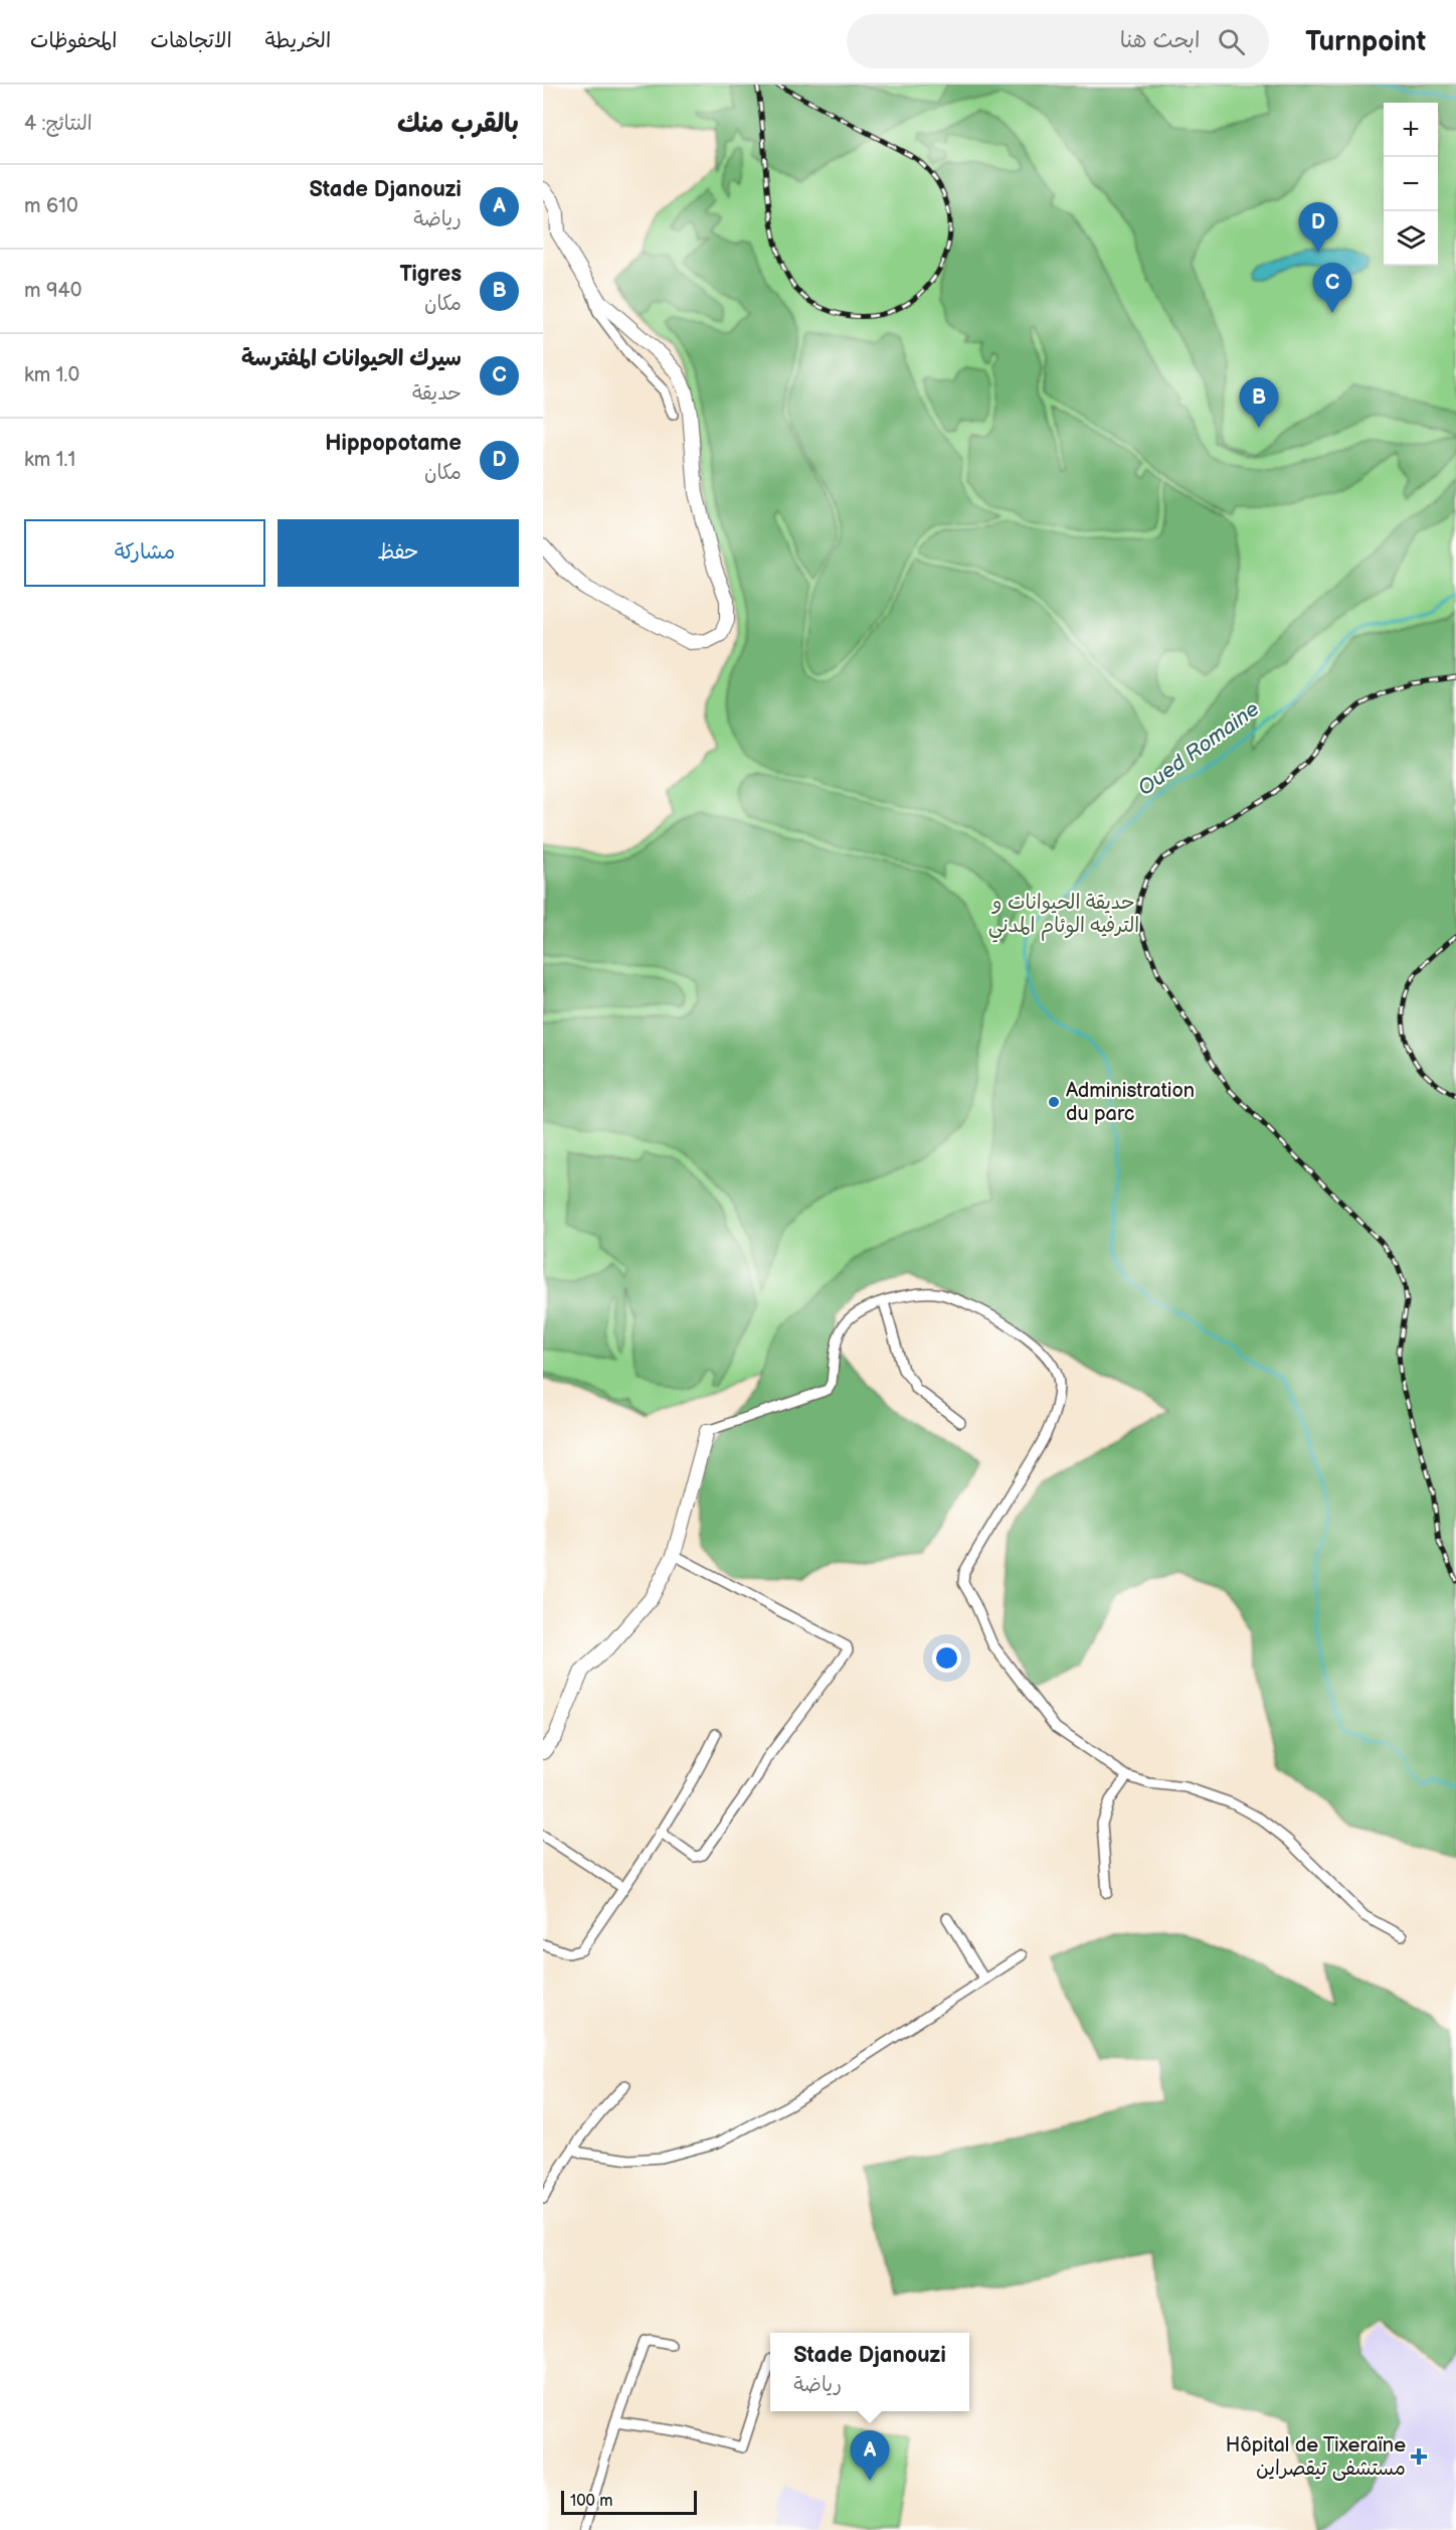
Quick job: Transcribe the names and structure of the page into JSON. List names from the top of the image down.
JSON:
{
  "water": ["Oued Romaine"],
  "parks": ["حديقة الحيوانات و الترفيه الوئام المدني"],
  "places": {
    "other": ["Administration du parc"],
    "health": ["Hôpital de Tixeraïne مستشفى تيقصراين"]
  },
  "scale_bar": "100 m",
  "page": {
    "header": "Turnpoint",
    "search": "ابحث هنا",
    "nav": ["الخريطة", "الاتجاهات", "المحفوظات"],
    "heading": ["بالقرب منك", "النتائج: 4"],
    "map_buttons": ["+", "−"],
    "list": [
      {
        "mark": "A",
        "name": "Stade Djanouzi",
        "note": "رياضة",
        "value": "610 m"
      },
      {
        "mark": "B",
        "name": "Tigres",
        "note": "مكان",
        "value": "940 m"
      },
      {
        "mark": "C",
        "name": "سيرك الحيوانات المفترسة",
        "note": "حديقة",
        "value": "1.0 km"
      },
      {
        "mark": "D",
        "name": "Hippopotame",
        "note": "مكان",
        "value": "1.1 km"
      }
    ],
    "pins": [
      "D",
      "C",
      "B",
      "A"
    ],
    "buttons": ["حفظ", "مشاركة"],
    "popup": ["Stade Djanouzi", "رياضة"],
    "scale": "100 m"
  }
}
